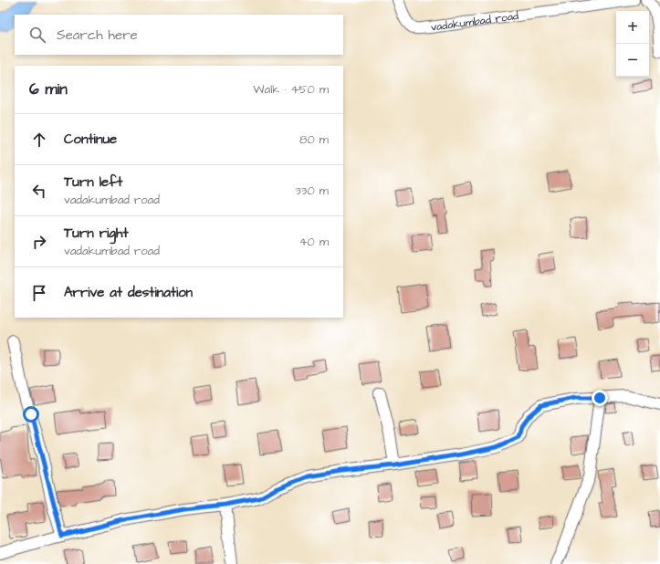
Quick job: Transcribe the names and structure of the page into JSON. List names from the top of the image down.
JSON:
{
  "streets": {
    "street": ["vadakumbad road"]
  },
  "page": {
    "map_buttons": ["+", "−"],
    "search": "Search here",
    "heading": ["6 min", "Walk · 450 m"],
    "list": [
      ["Continue", "80 m"],
      ["Turn left", "vadakumbad road", "330 m"],
      ["Turn right", "vadakumbad road", "40 m"],
      "Arrive at destination"
    ]
  }
}
